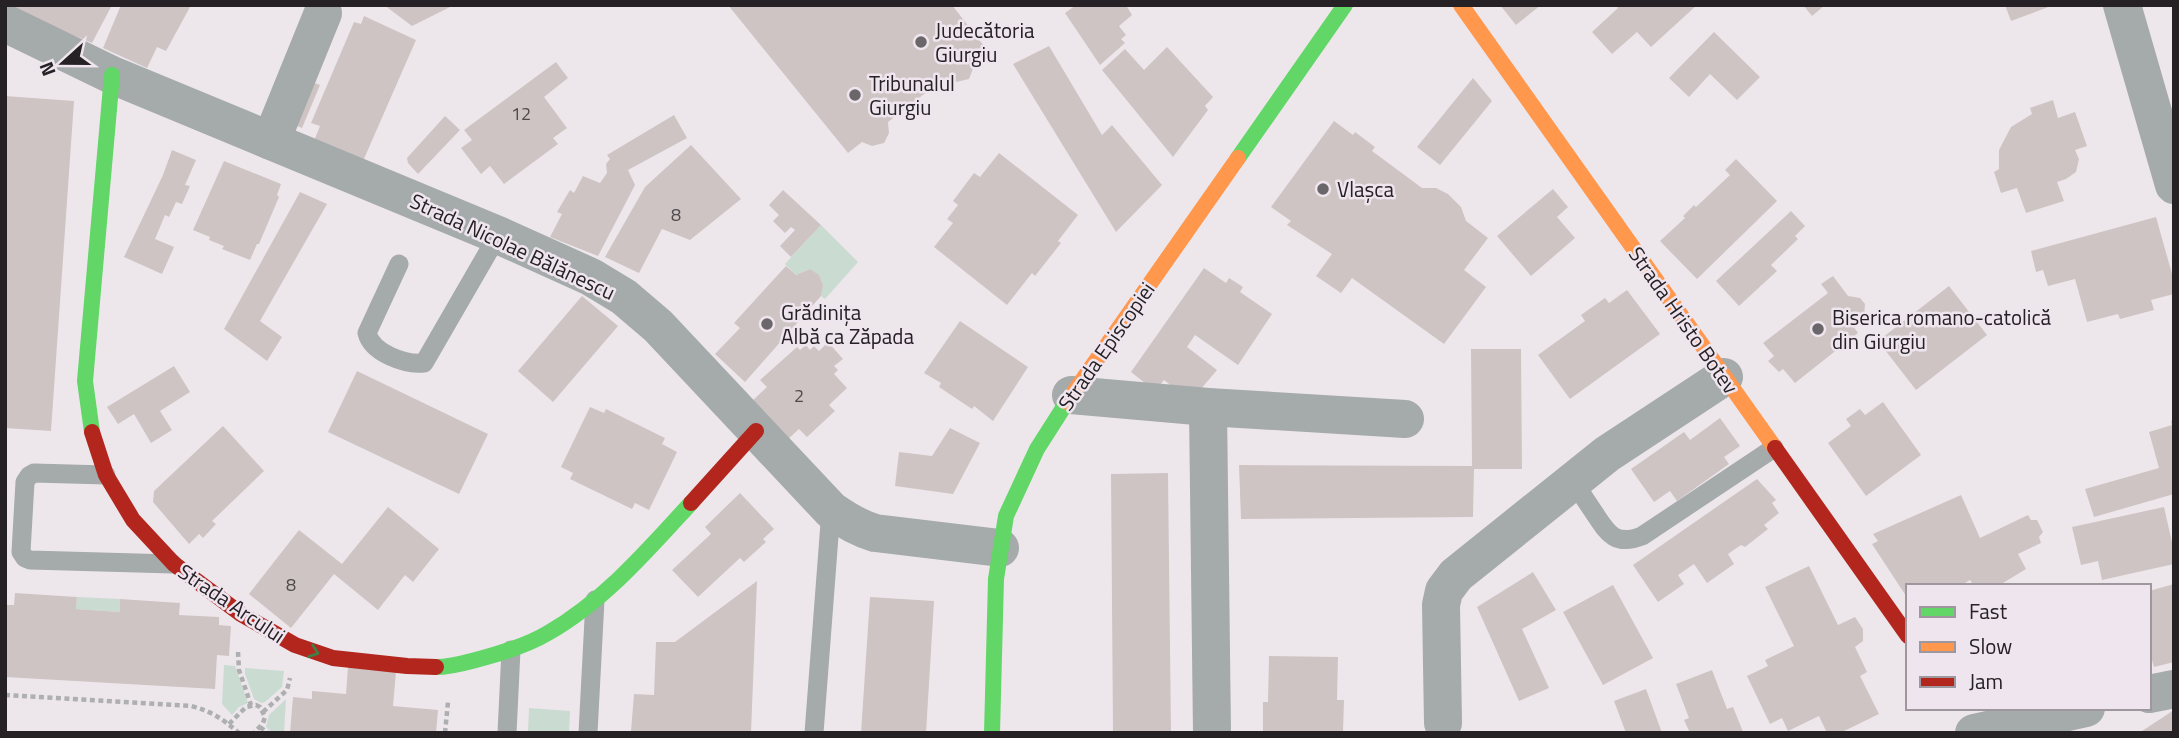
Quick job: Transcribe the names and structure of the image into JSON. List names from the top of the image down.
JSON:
{
  "streets": {
    "street": [
      "Strada Nicolae Bălănescu",
      "Strada Hristo Botev",
      "Strada Episcopiei",
      "Strada Arcului"
    ]
  },
  "crossings": [
    ["Strada Nicolae Bălănescu", "Strada Episcopiei"],
    ["Strada Nicolae Bălănescu", "Strada Arcului"]
  ],
  "places": [
    "Judecătoria Giurgiu",
    "Tribunalul Giurgiu",
    "Vlașca",
    "Grădinița Albă ca Zăpada",
    "Biserica romano-catolică din Giurgiu"
  ],
  "house_numbers": [
    "12",
    "8",
    "2",
    "8"
  ],
  "legend": ["Fast", "Slow", "Jam"],
  "north": "left"
}
